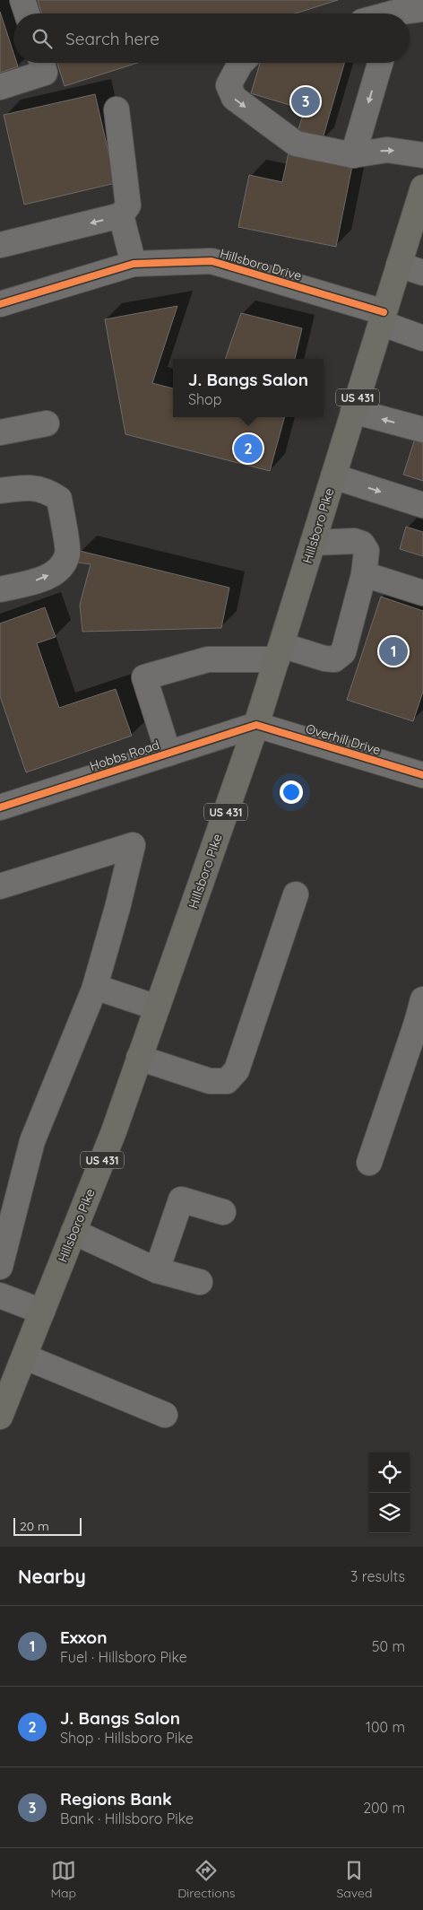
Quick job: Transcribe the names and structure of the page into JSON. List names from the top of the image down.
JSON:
{
  "streets": {
    "main road": ["US 431", "Hillsboro Pike"],
    "street": ["Hillsboro Drive", "Overhill Drive", "Hobbs Road"]
  },
  "crossings": [
    ["Hillsboro Drive", "Hillsboro Pike"],
    ["Hillsboro Pike", "Overhill Drive"],
    ["Hillsboro Pike", "Hobbs Road"],
    ["Overhill Drive", "Hobbs Road"]
  ],
  "scale_bar": "20 m",
  "page": {
    "search": "Search here",
    "pins": ["3", "2", "1"],
    "popup": ["J. Bangs Salon", "Shop"],
    "scale": "20 m",
    "heading": ["Nearby", "3 results"],
    "list": [
      {
        "mark": "1",
        "name": "Exxon",
        "note": "Fuel · Hillsboro Pike",
        "value": "50 m"
      },
      {
        "mark": "2",
        "name": "J. Bangs Salon",
        "note": "Shop · Hillsboro Pike",
        "value": "100 m"
      },
      {
        "mark": "3",
        "name": "Regions Bank",
        "note": "Bank · Hillsboro Pike",
        "value": "200 m"
      }
    ],
    "nav": ["Map", "Directions", "Saved"]
  }
}
